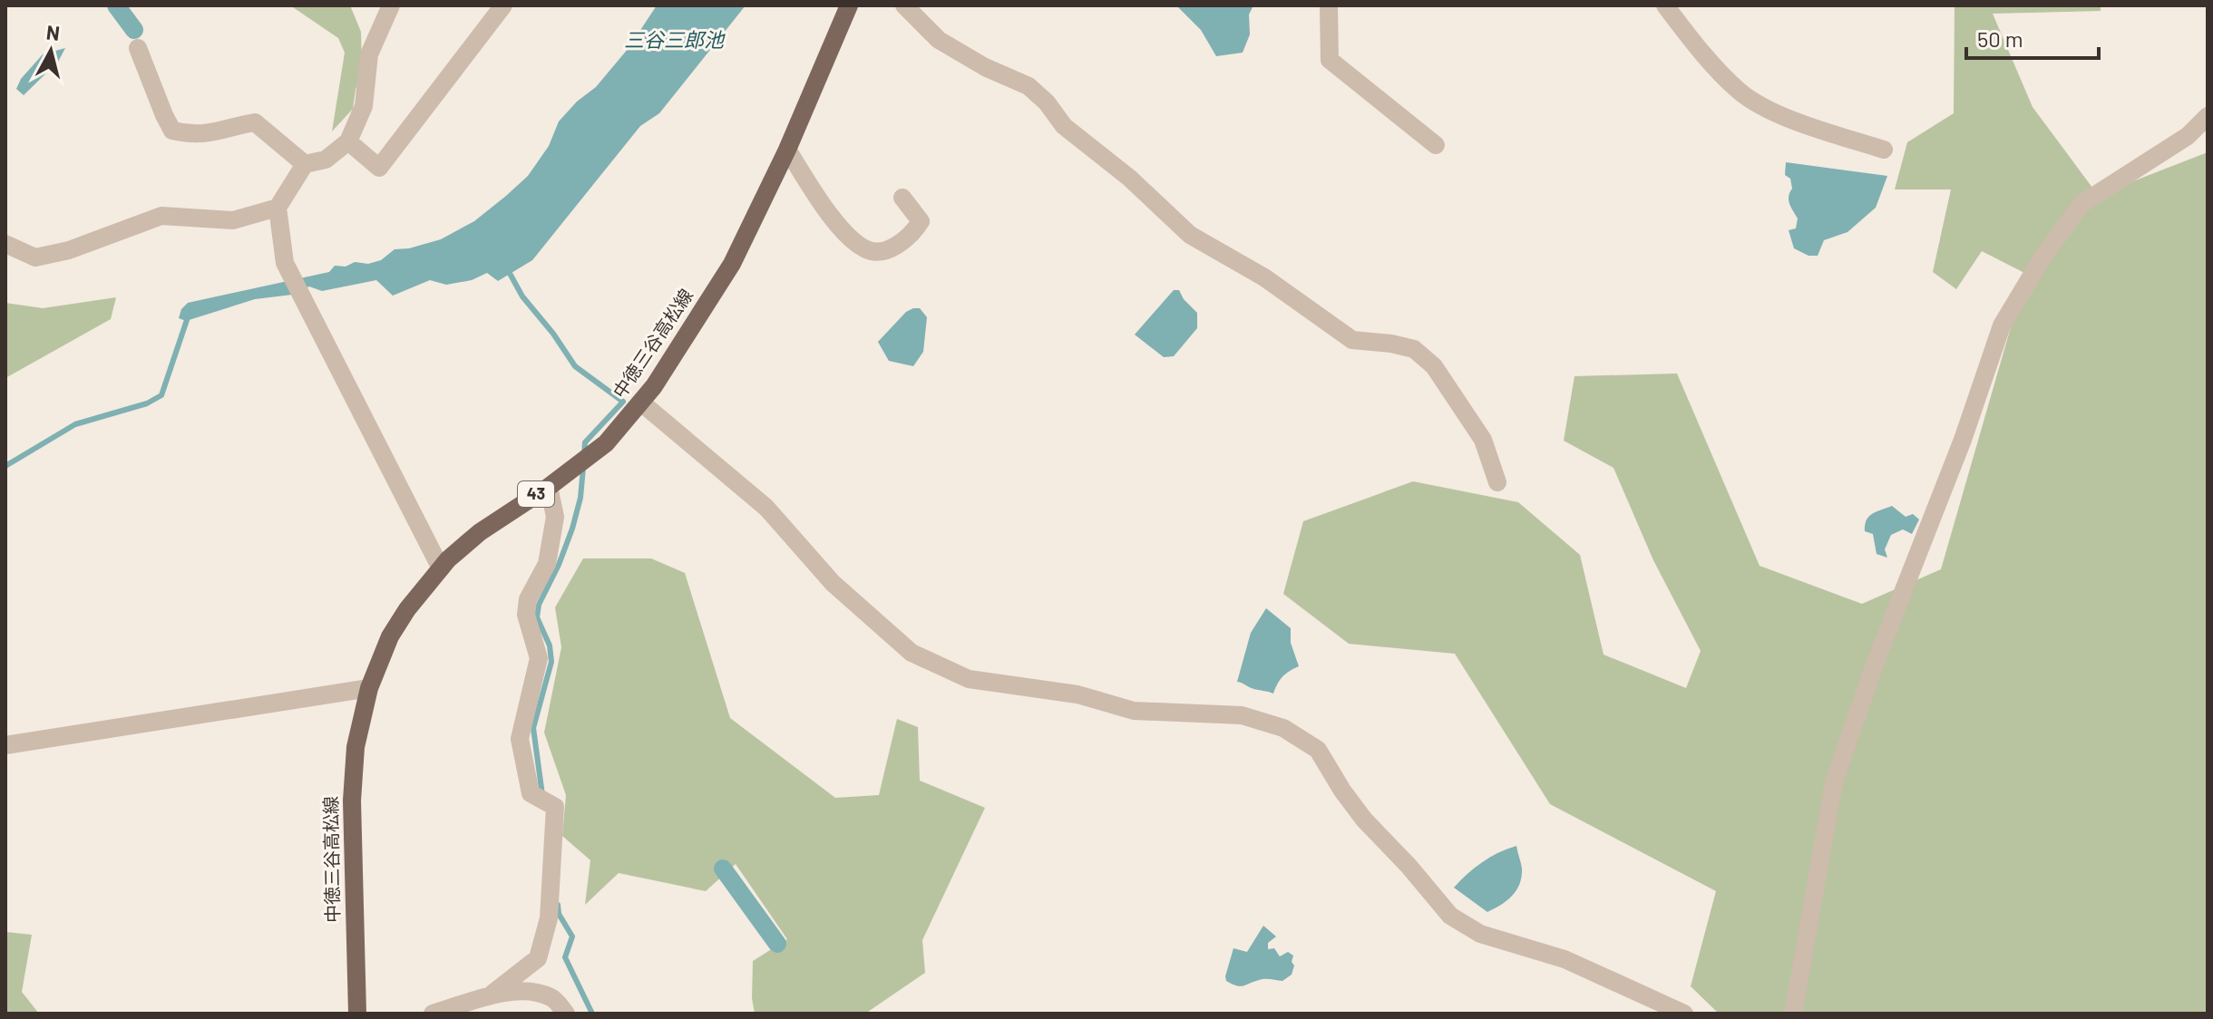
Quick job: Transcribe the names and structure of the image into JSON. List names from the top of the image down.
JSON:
{
  "streets": {
    "main road": ["中徳三谷高松線", "43"]
  },
  "water": ["三谷三郎池"],
  "scale_bar": "50 m",
  "north": "top"
}
